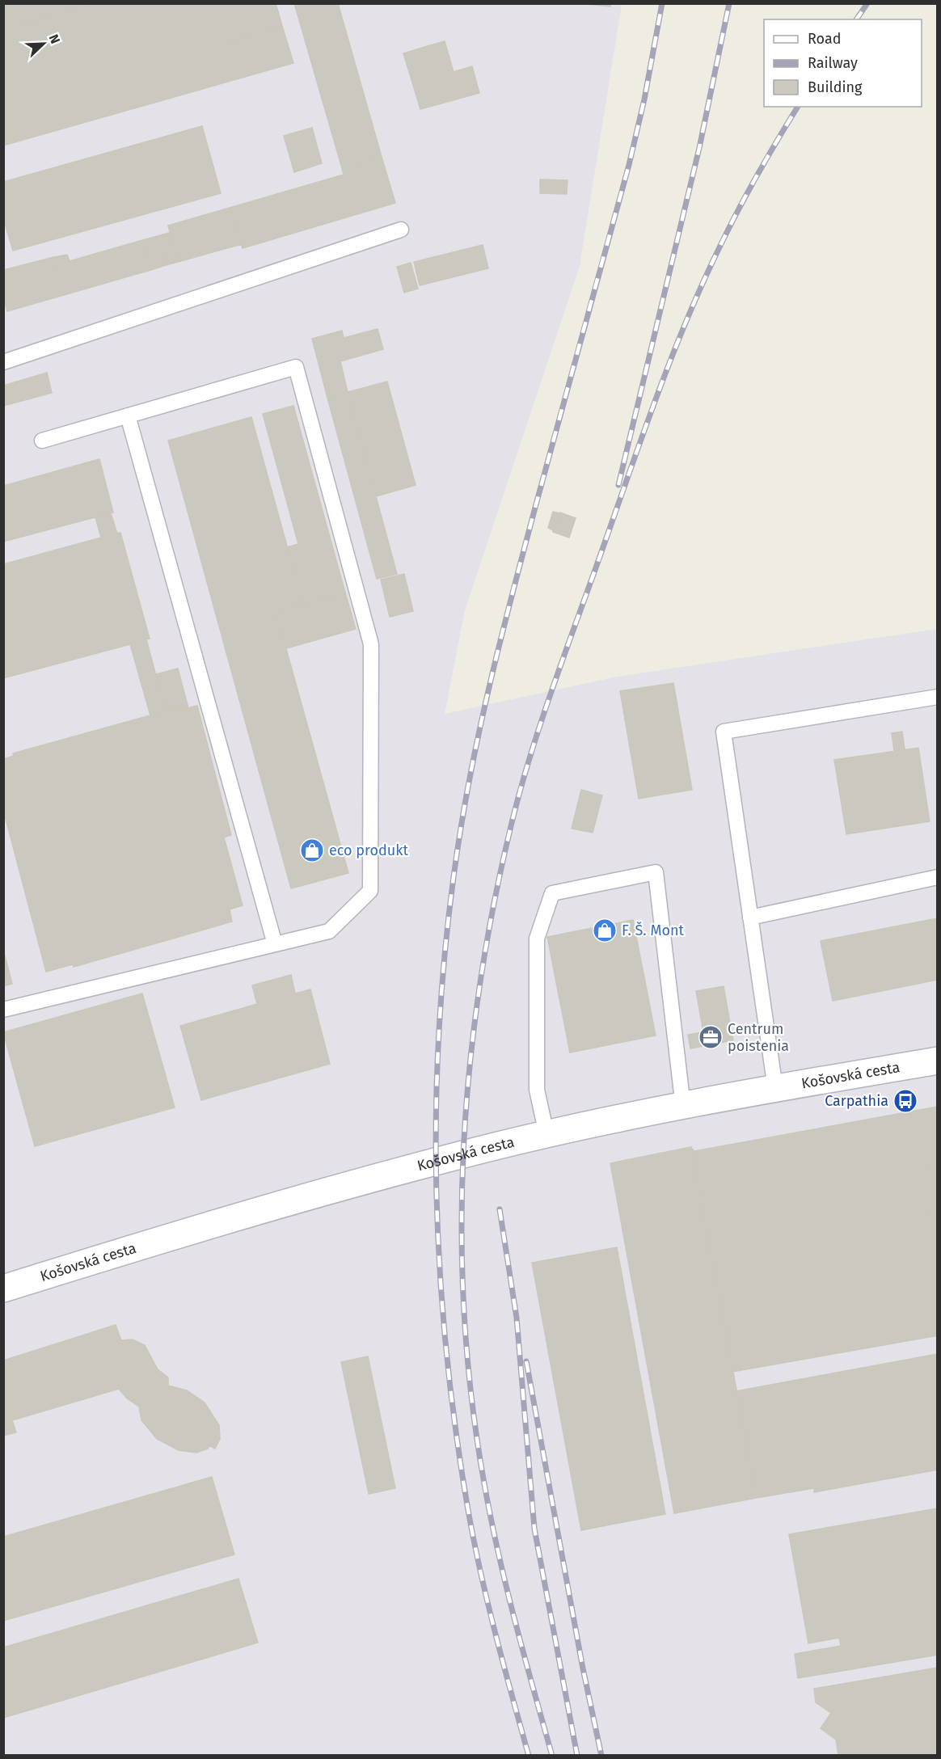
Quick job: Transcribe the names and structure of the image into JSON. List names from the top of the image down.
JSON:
{
  "streets": {
    "street": ["Košovská cesta"]
  },
  "places": {
    "shop": ["eco produkt", "F. Š. Mont"],
    "office": ["Centrum poistenia"],
    "bus stop": ["Carpathia"]
  },
  "legend": ["Road", "Railway", "Building"],
  "north": "top right"
}
